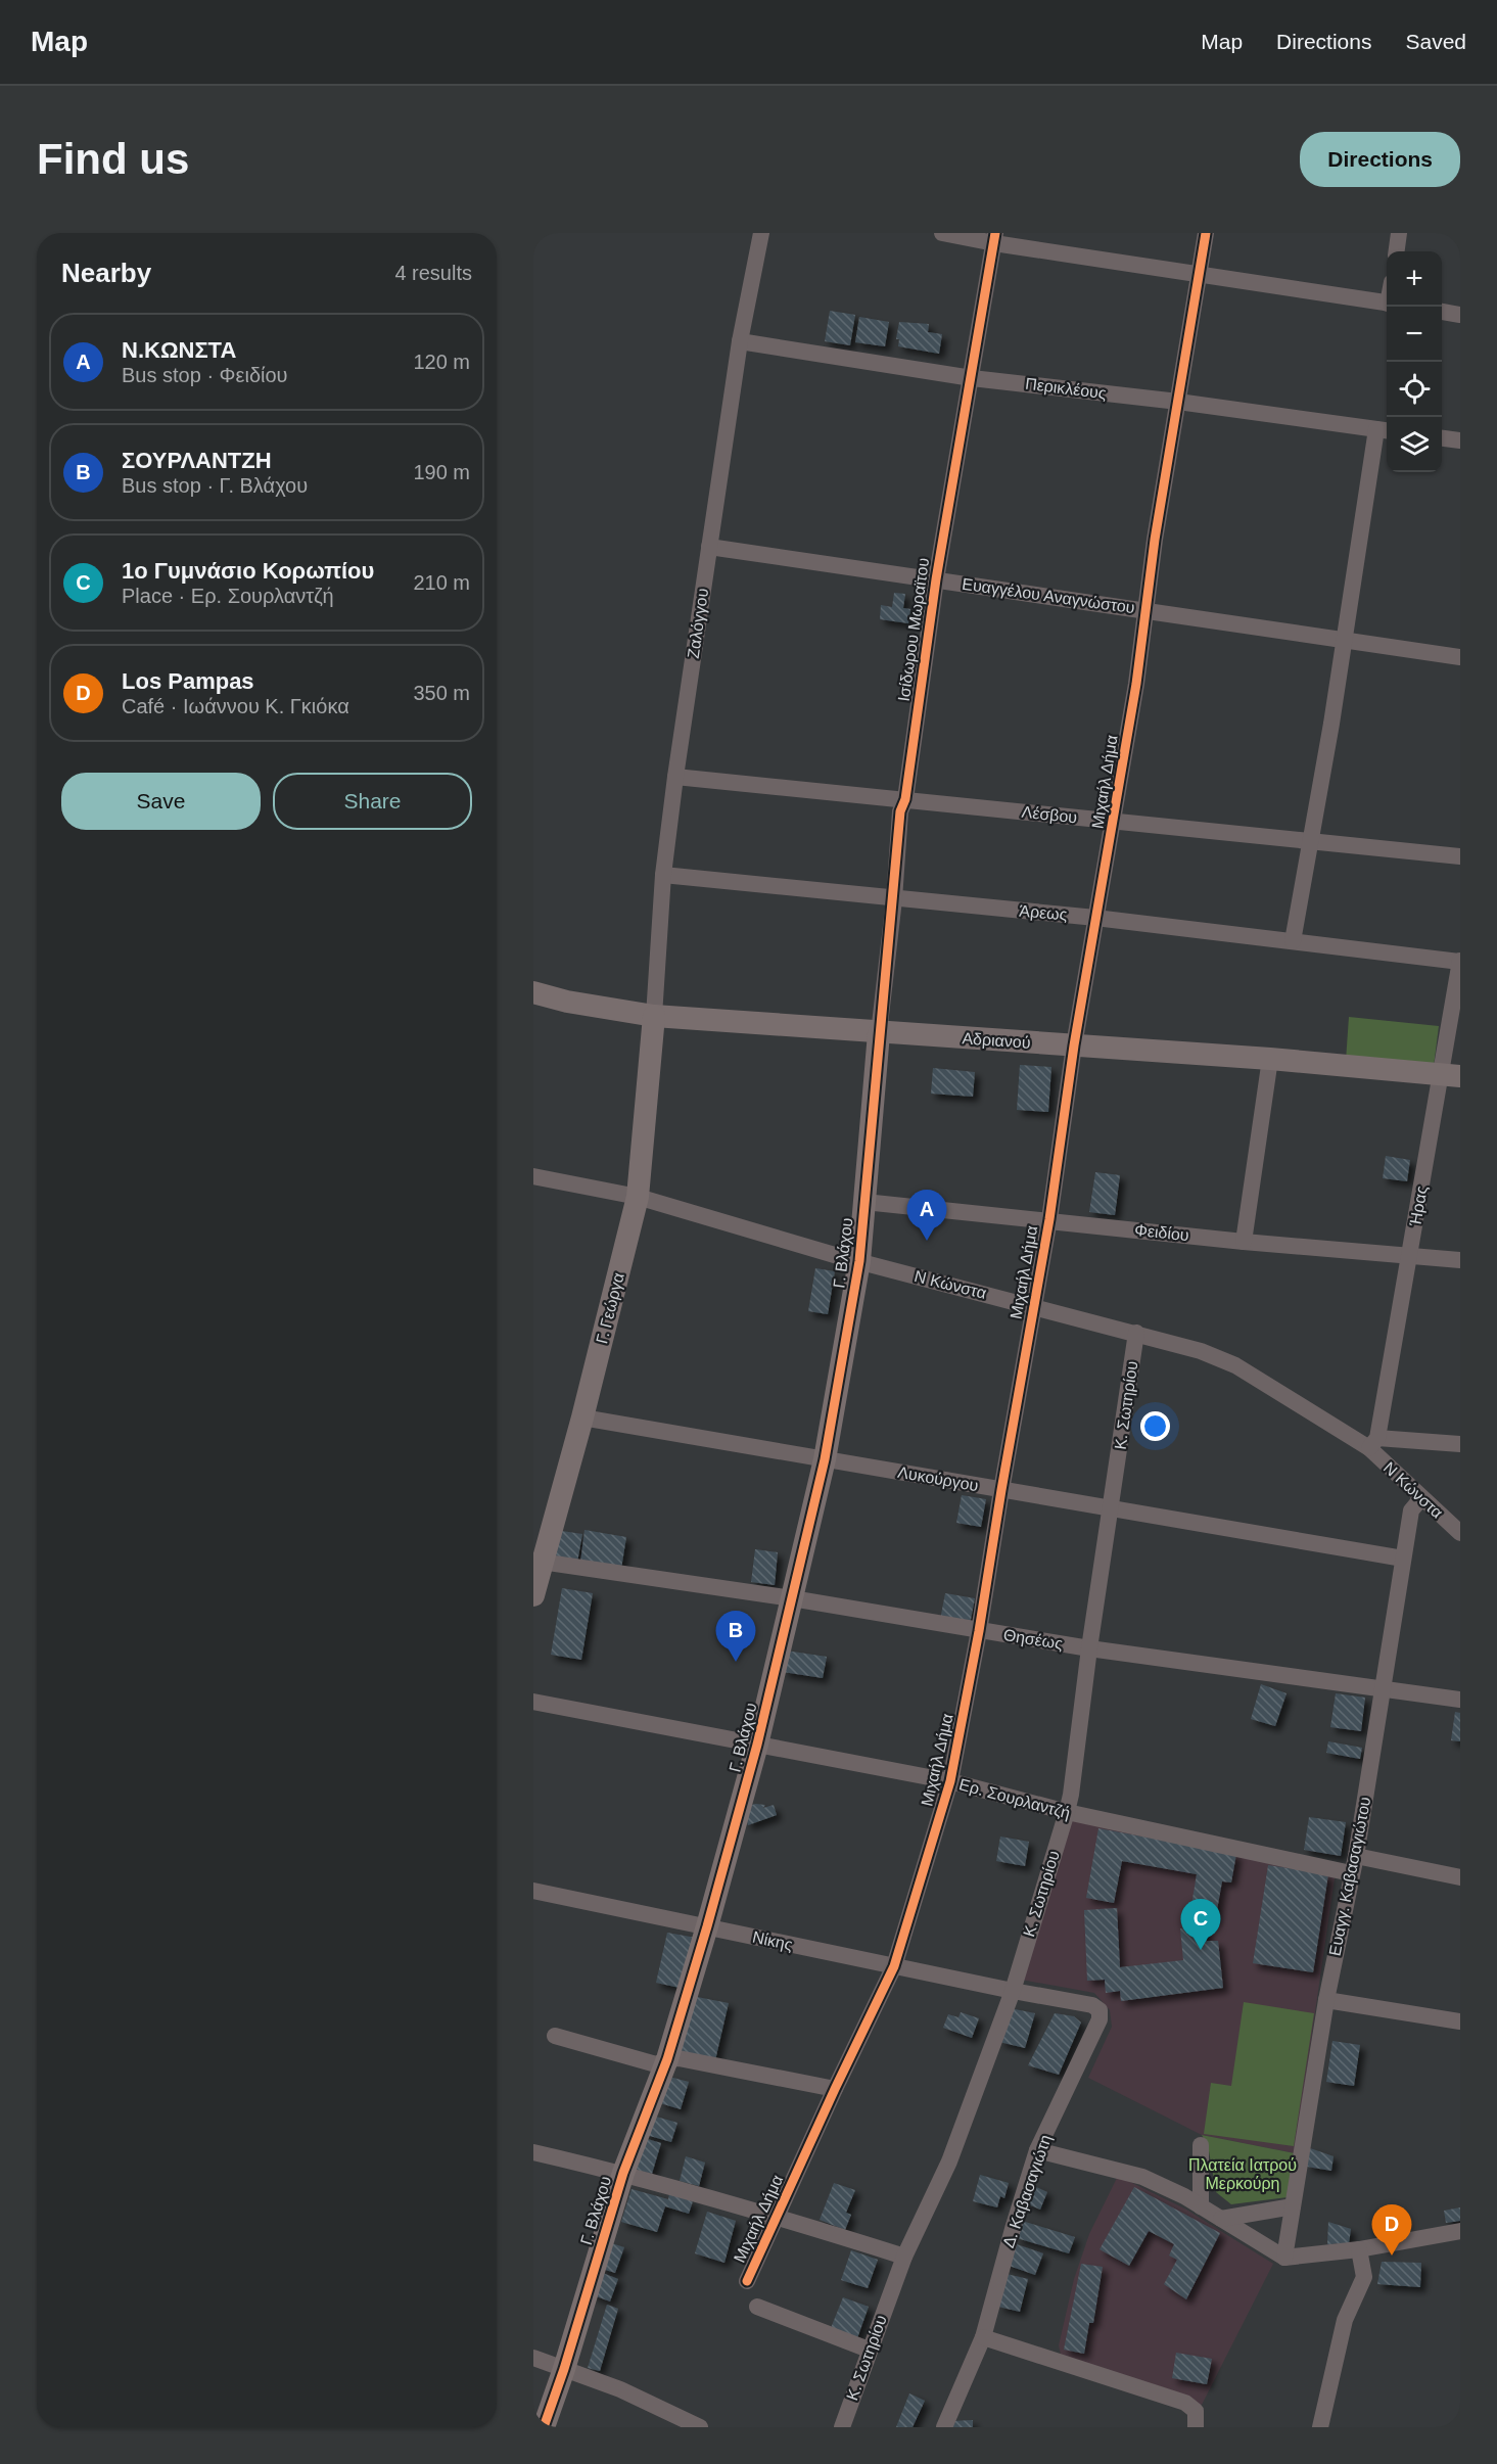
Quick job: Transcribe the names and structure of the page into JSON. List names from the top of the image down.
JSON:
{
  "streets": {
    "street": [
      "Περικλέους",
      "Ευαγγέλου Αναγνώστου",
      "Ζαλόγγου",
      "Ισίδωρου Μωραϊτου",
      "Μιχαήλ Δήμα",
      "Λέσβου",
      "Άρεως",
      "Αδριανού",
      "Ήρας",
      "Φειδίου",
      "Γ. Βλάχου",
      "Ν Κώνστα",
      "Γ. Γεώργα",
      "Κ. Σωτηρίου",
      "Λυκούργου",
      "Θησέως",
      "Ερ. Σουρλαντζή",
      "Ευαγγ. Καβασαγιώτου",
      "Νίκης",
      "Δ. Καβασαγιώτη"
    ]
  },
  "crossings": [
    ["Περικλέους", "Ζαλόγγου"],
    ["Περικλέους", "Ισίδωρου Μωραϊτου"],
    ["Περικλέους", "Μιχαήλ Δήμα"],
    ["Ευαγγέλου Αναγνώστου", "Ζαλόγγου"],
    ["Ευαγγέλου Αναγνώστου", "Ισίδωρου Μωραϊτου"],
    ["Ευαγγέλου Αναγνώστου", "Μιχαήλ Δήμα"],
    ["Ζαλόγγου", "Λέσβου"],
    ["Ζαλόγγου", "Άρεως"],
    ["Ζαλόγγου", "Αδριανού"],
    ["Ζαλόγγου", "Γ. Γεώργα"],
    ["Ισίδωρου Μωραϊτου", "Λέσβου"],
    ["Ισίδωρου Μωραϊτου", "Άρεως"],
    ["Ισίδωρου Μωραϊτου", "Αδριανού"],
    ["Ισίδωρου Μωραϊτου", "Γ. Βλάχου"],
    ["Μιχαήλ Δήμα", "Λέσβου"],
    ["Μιχαήλ Δήμα", "Άρεως"],
    ["Μιχαήλ Δήμα", "Αδριανού"],
    ["Μιχαήλ Δήμα", "Φειδίου"],
    ["Μιχαήλ Δήμα", "Ν Κώνστα"],
    ["Μιχαήλ Δήμα", "Λυκούργου"],
    ["Μιχαήλ Δήμα", "Θησέως"],
    ["Μιχαήλ Δήμα", "Ερ. Σουρλαντζή"],
    ["Μιχαήλ Δήμα", "Νίκης"],
    ["Άρεως", "Ήρας"],
    ["Αδριανού", "Ήρας"],
    ["Αδριανού", "Γ. Βλάχου"],
    ["Αδριανού", "Γ. Γεώργα"],
    ["Ήρας", "Φειδίου"],
    ["Ήρας", "Ν Κώνστα"],
    ["Φειδίου", "Γ. Βλάχου"],
    ["Γ. Βλάχου", "Ν Κώνστα"],
    ["Γ. Βλάχου", "Λυκούργου"],
    ["Γ. Βλάχου", "Θησέως"],
    ["Γ. Βλάχου", "Ερ. Σουρλαντζή"],
    ["Γ. Βλάχου", "Νίκης"],
    ["Ν Κώνστα", "Γ. Γεώργα"],
    ["Ν Κώνστα", "Κ. Σωτηρίου"],
    ["Ν Κώνστα", "Ευαγγ. Καβασαγιώτου"],
    ["Γ. Γεώργα", "Λυκούργου"],
    ["Γ. Γεώργα", "Θησέως"],
    ["Κ. Σωτηρίου", "Λυκούργου"],
    ["Κ. Σωτηρίου", "Θησέως"],
    ["Κ. Σωτηρίου", "Ερ. Σουρλαντζή"],
    ["Κ. Σωτηρίου", "Νίκης"],
    ["Κ. Σωτηρίου", "Δ. Καβασαγιώτη"],
    ["Λυκούργου", "Ευαγγ. Καβασαγιώτου"],
    ["Θησέως", "Ευαγγ. Καβασαγιώτου"],
    ["Ερ. Σουρλαντζή", "Ευαγγ. Καβασαγιώτου"],
    ["Νίκης", "Δ. Καβασαγιώτη"]
  ],
  "parks": ["Πλατεία Ιατρού Μερκούρη"],
  "page": {
    "header": "Map",
    "nav": ["Map", "Directions", "Saved"],
    "buttons": [
      "Directions",
      ["Save", "Share"]
    ],
    "title": "Find us",
    "heading": ["Nearby", "4 results"],
    "map_buttons": ["+", "−"],
    "list": [
      {
        "mark": "A",
        "name": "Ν.ΚΩΝΣΤΑ",
        "note": "Bus stop · Φειδίου",
        "value": "120 m"
      },
      {
        "mark": "B",
        "name": "ΣΟΥΡΛΑΝΤΖΗ",
        "note": "Bus stop · Γ. Βλάχου",
        "value": "190 m"
      },
      {
        "mark": "C",
        "name": "1ο Γυμνάσιο Κορωπίου",
        "note": "Place · Ερ. Σουρλαντζή",
        "value": "210 m"
      },
      {
        "mark": "D",
        "name": "Los Pampas",
        "note": "Café · Ιωάννου Κ. Γκιόκα",
        "value": "350 m"
      }
    ],
    "pins": [
      "A",
      "B",
      "C",
      "D"
    ]
  }
}
